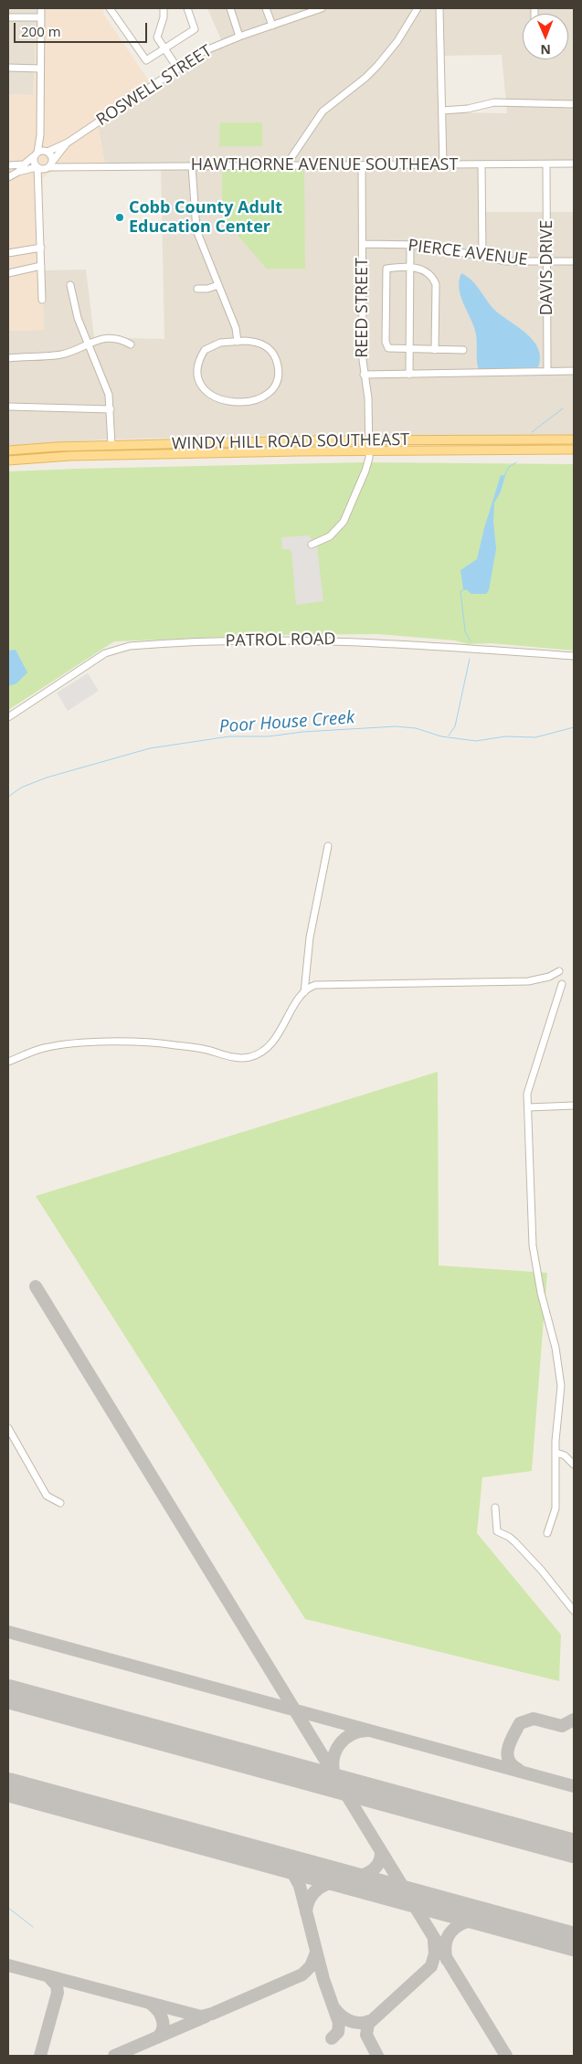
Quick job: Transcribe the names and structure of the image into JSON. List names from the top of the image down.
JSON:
{
  "streets": {
    "main road": ["WINDY HILL ROAD SOUTHEAST"],
    "street": [
      "ROSWELL STREET",
      "HAWTHORNE AVENUE SOUTHEAST",
      "PIERCE AVENUE",
      "DAVIS DRIVE",
      "REED STREET",
      "PATROL ROAD"
    ]
  },
  "crossings": [
    ["ROSWELL STREET", "HAWTHORNE AVENUE SOUTHEAST"],
    ["HAWTHORNE AVENUE SOUTHEAST", "DAVIS DRIVE"],
    ["HAWTHORNE AVENUE SOUTHEAST", "REED STREET"],
    ["PIERCE AVENUE", "DAVIS DRIVE"],
    ["PIERCE AVENUE", "REED STREET"],
    ["REED STREET", "WINDY HILL ROAD SOUTHEAST"]
  ],
  "water": ["Poor House Creek"],
  "places": ["Cobb County Adult Education Center"],
  "scale_bar": "200 m",
  "north": "bottom"
}
